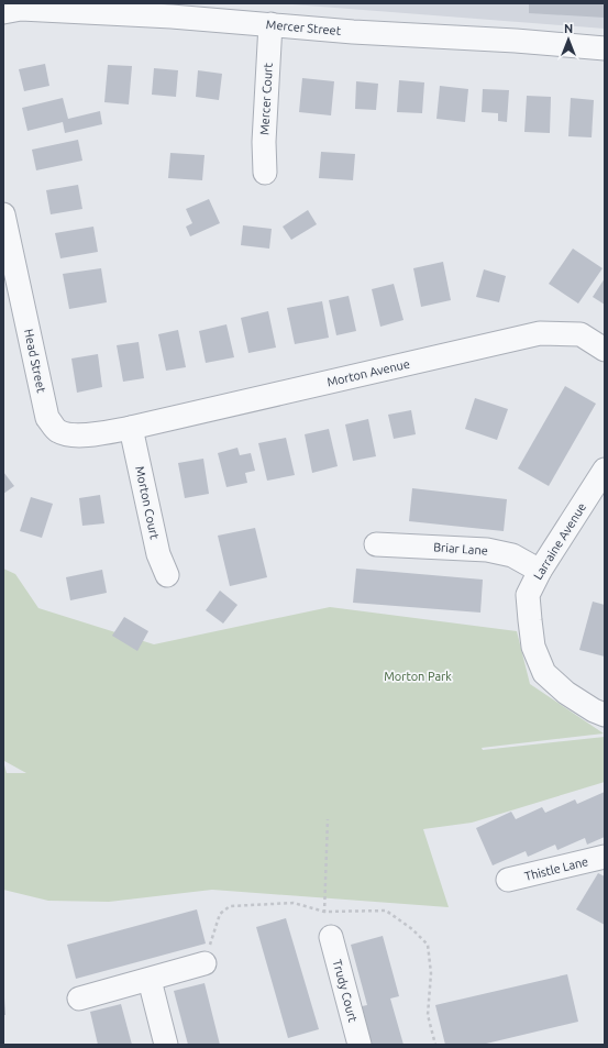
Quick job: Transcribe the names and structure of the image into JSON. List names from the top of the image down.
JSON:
{
  "streets": {
    "street": [
      "Mercer Street",
      "Mercer Court",
      "Head Street",
      "Morton Avenue",
      "Morton Court",
      "Larraine Avenue",
      "Briar Lane",
      "Thistle Lane",
      "Trudy Court"
    ]
  },
  "crossings": [
    ["Mercer Street", "Mercer Court"],
    ["Head Street", "Morton Avenue"],
    ["Head Street", "Morton Court"],
    ["Morton Avenue", "Morton Court"],
    ["Larraine Avenue", "Briar Lane"]
  ],
  "parks": ["Morton Park"],
  "north": "top"
}
